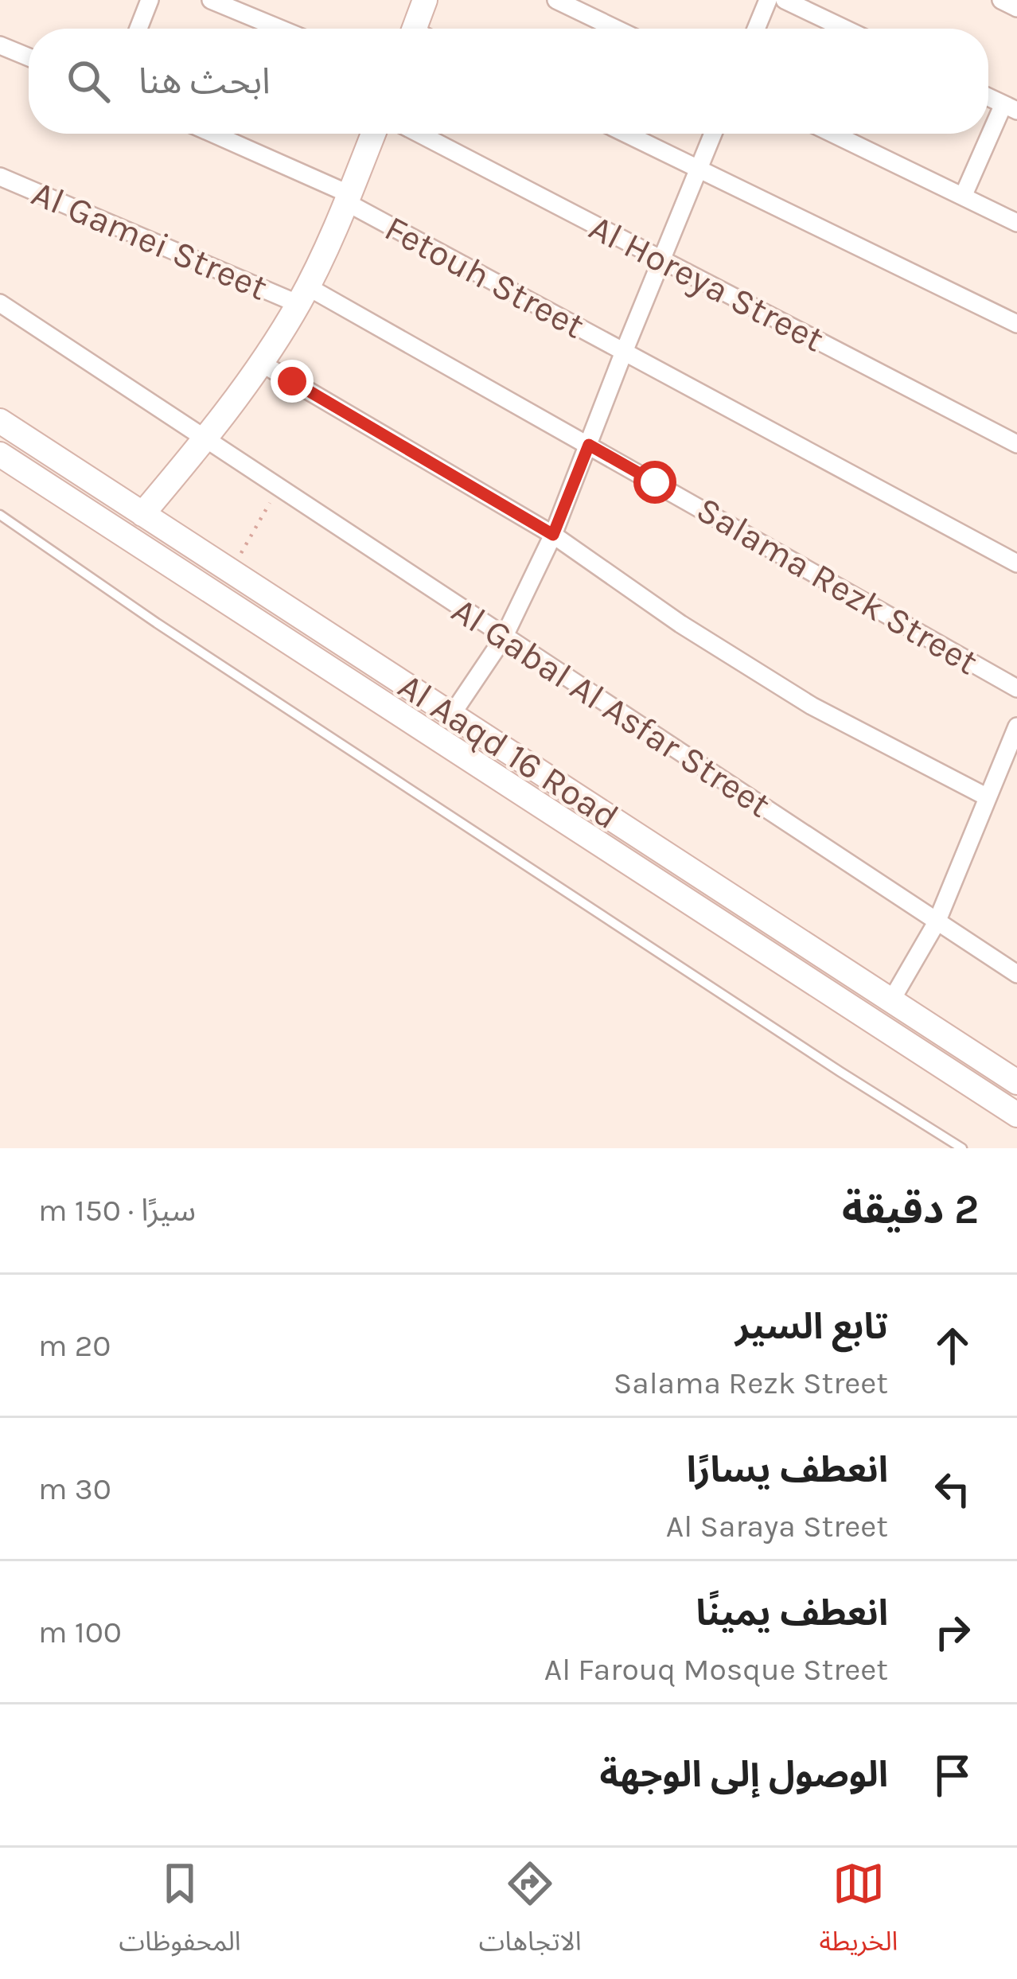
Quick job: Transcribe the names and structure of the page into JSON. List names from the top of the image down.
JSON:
{
  "streets": {
    "street": [
      "Al Gamei Street",
      "Fetouh Street",
      "Al Horeya Street",
      "Salama Rezk Street",
      "Al Gabal Al Asfar Street",
      "Al Aaqd 16 Road"
    ]
  },
  "crossings": [
    ["Al Gamei Street", "Salama Rezk Street"]
  ],
  "page": {
    "search": "ابحث هنا",
    "heading": ["2 دقيقة", "سيرًا · 150 m"],
    "list": [
      ["تابع السير", "Salama Rezk Street", "20 m"],
      ["انعطف يسارًا", "Al Saraya Street", "30 m"],
      ["انعطف يمينًا", "Al Farouq Mosque Street", "100 m"],
      "الوصول إلى الوجهة"
    ],
    "nav": ["الخريطة", "الاتجاهات", "المحفوظات"]
  }
}
